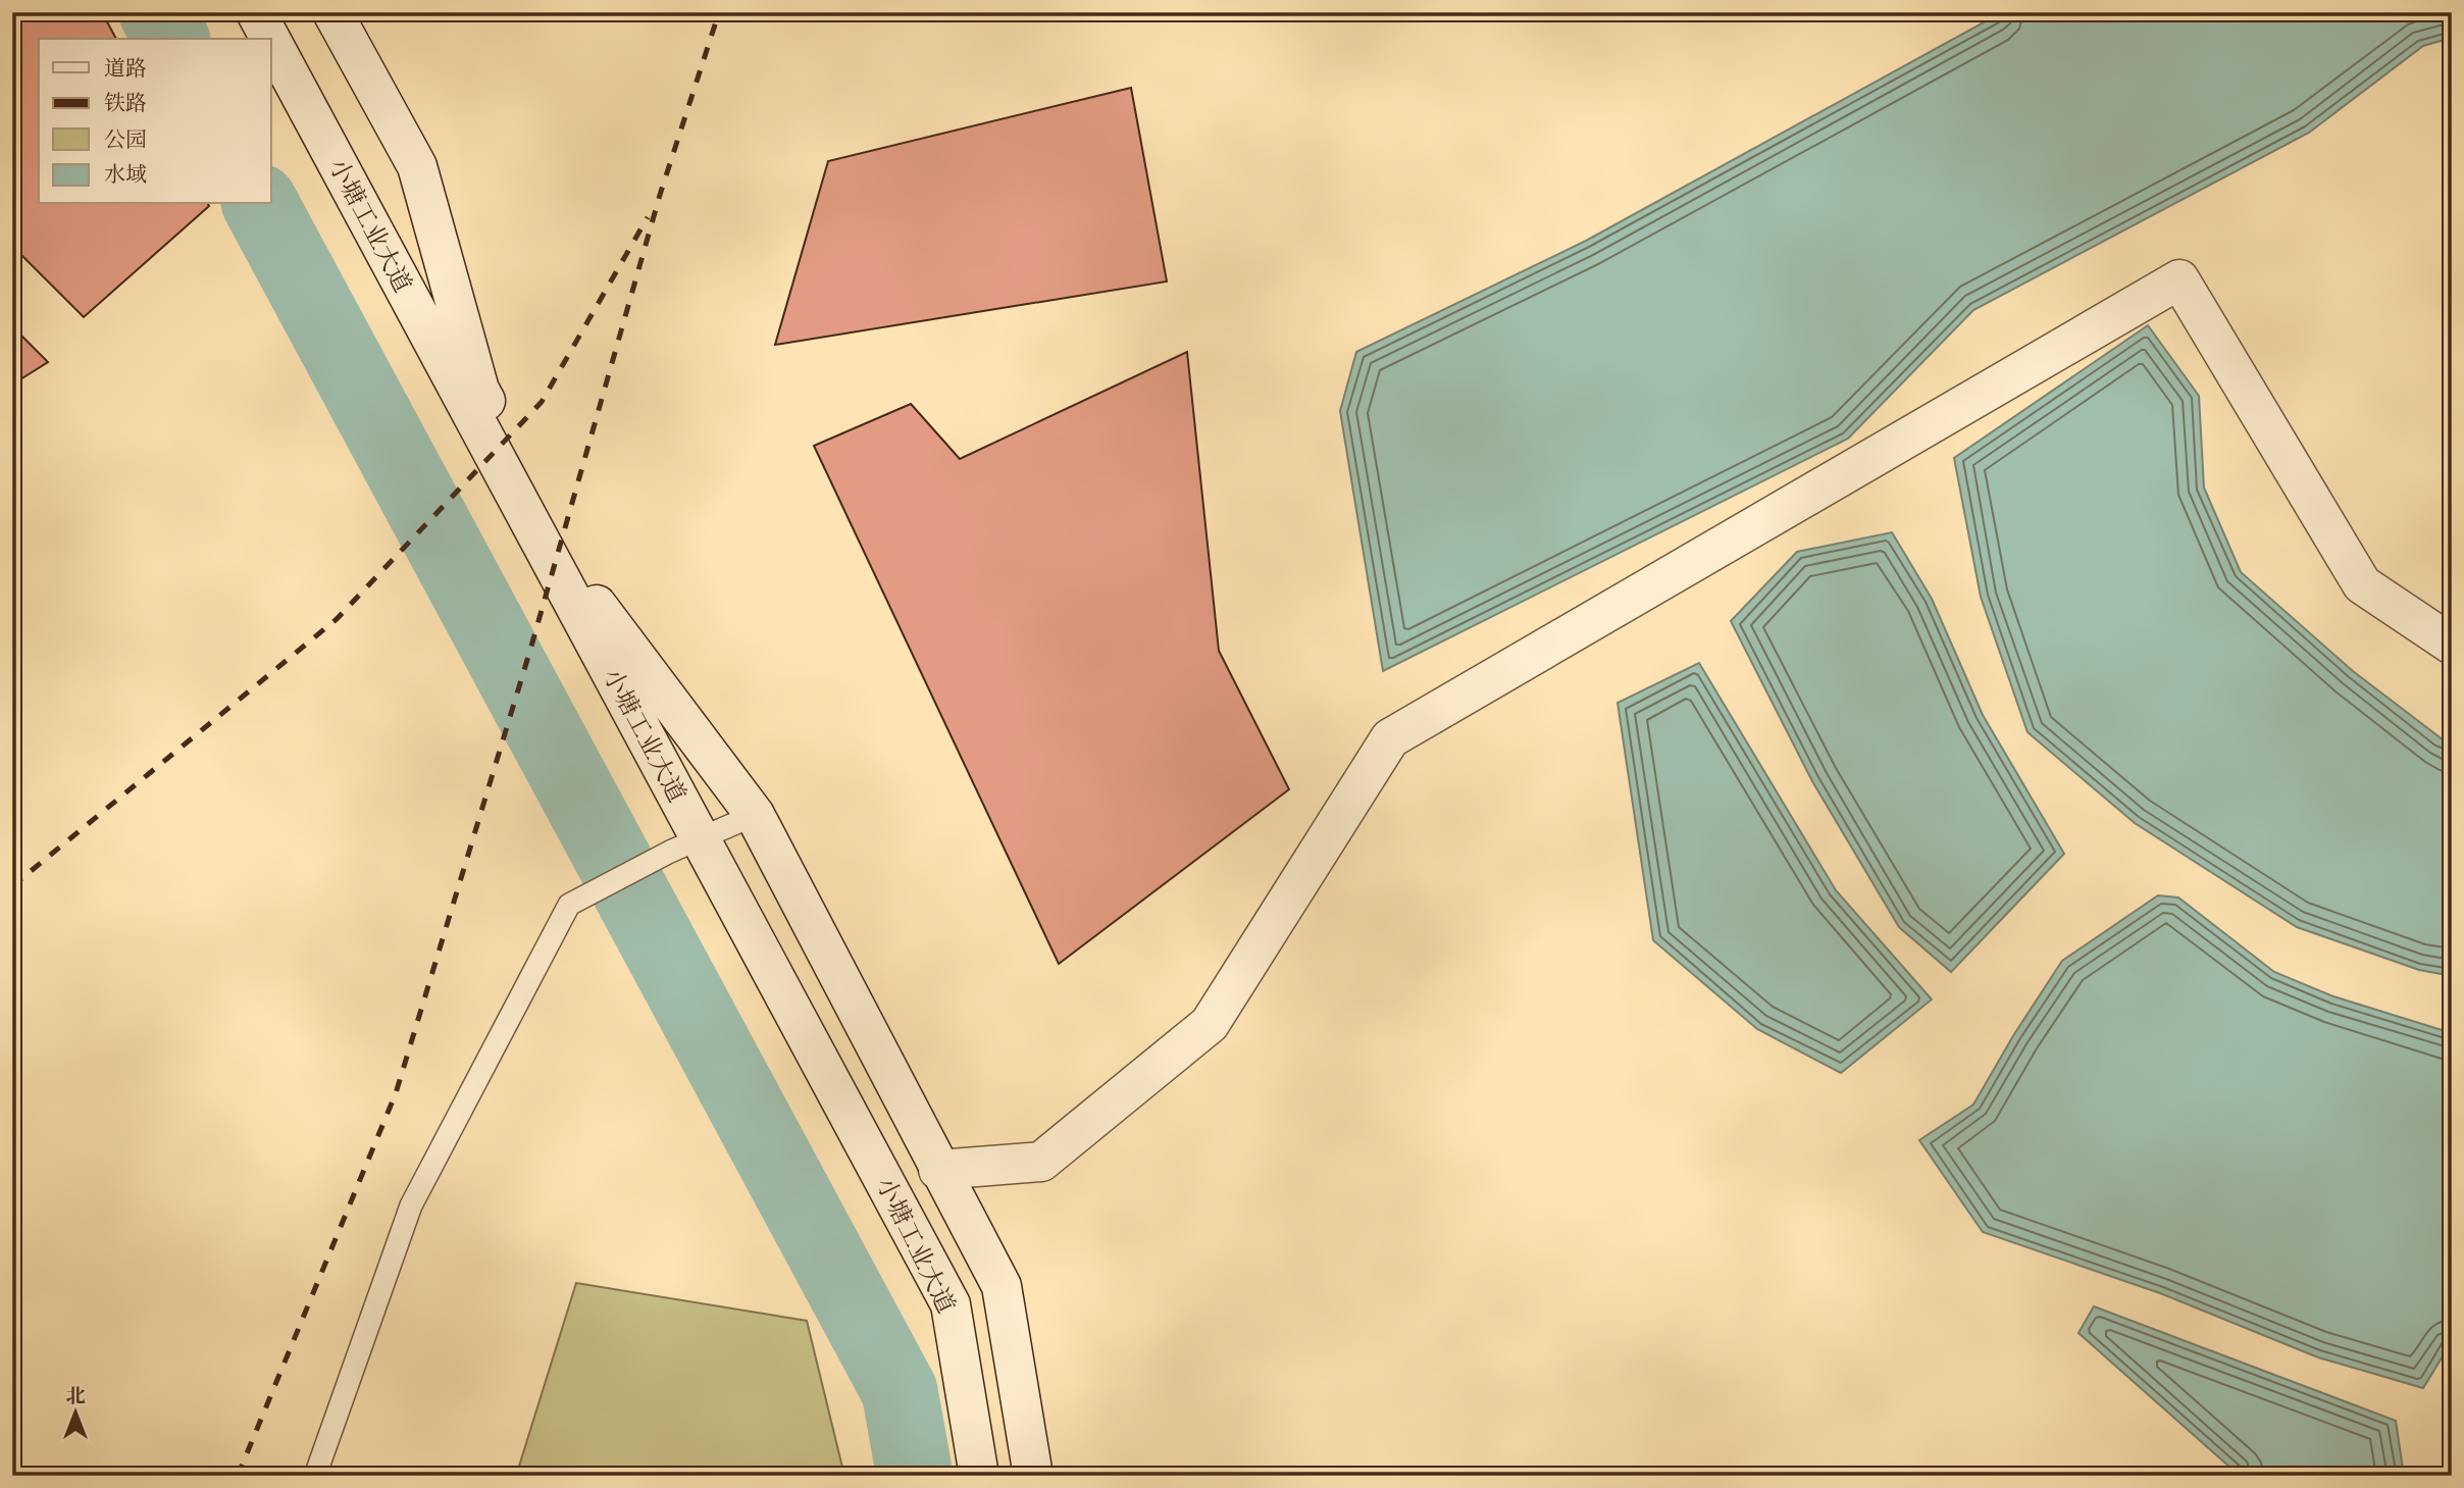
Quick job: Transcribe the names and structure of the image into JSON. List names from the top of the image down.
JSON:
{
  "streets": {
    "main road": ["小塘工业大道"]
  },
  "legend": [
    "道路",
    "铁路",
    "公园",
    "水域"
  ],
  "north": "top"
}
